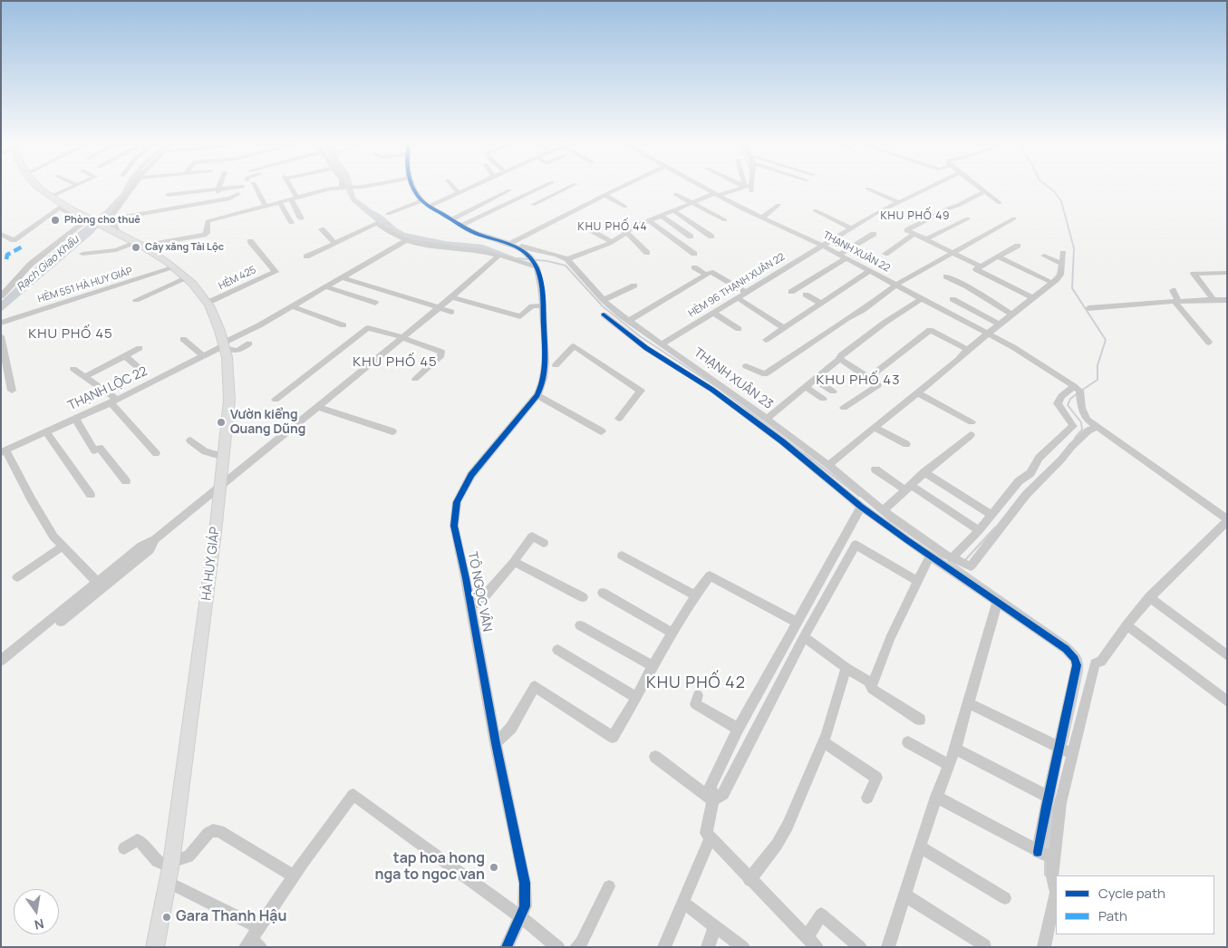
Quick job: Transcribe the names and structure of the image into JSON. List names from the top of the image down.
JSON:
{
  "streets": {
    "main road": ["HÀ HUY GIÁP"],
    "street": [
      "THẠNH XUÂN 22",
      "HẺM 425",
      "HẺM 551 HÀ HUY GIÁP",
      "HẺM 96 THẠNH XUÂN 22",
      "THẠNH XUÂN 23",
      "THẠNH LỘC 22",
      "TÔ NGỌC VÂN"
    ]
  },
  "crossings": [
    ["THẠNH XUÂN 22", "HẺM 96 THẠNH XUÂN 22"],
    ["HẺM 425", "HÀ HUY GIÁP"],
    ["HẺM 551 HÀ HUY GIÁP", "HÀ HUY GIÁP"],
    ["HẺM 96 THẠNH XUÂN 22", "THẠNH XUÂN 23"],
    ["THẠNH LỘC 22", "HÀ HUY GIÁP"]
  ],
  "districts": [
    "KHU PHỐ 49",
    "KHU PHỐ 44",
    "KHU PHỐ 45",
    "KHU PHỐ 45",
    "KHU PHỐ 43",
    "KHU PHỐ 42"
  ],
  "water": ["Rạch Giao Khẩu"],
  "places": [
    "Phòng cho thuê",
    "Cây xăng Tài Lộc",
    "Vườn kiểng Quang Dũng",
    "tap hoa hong nga to ngoc van",
    "Gara Thanh Hậu"
  ],
  "legend": ["Cycle path", "Path"],
  "north": "bottom"
}
